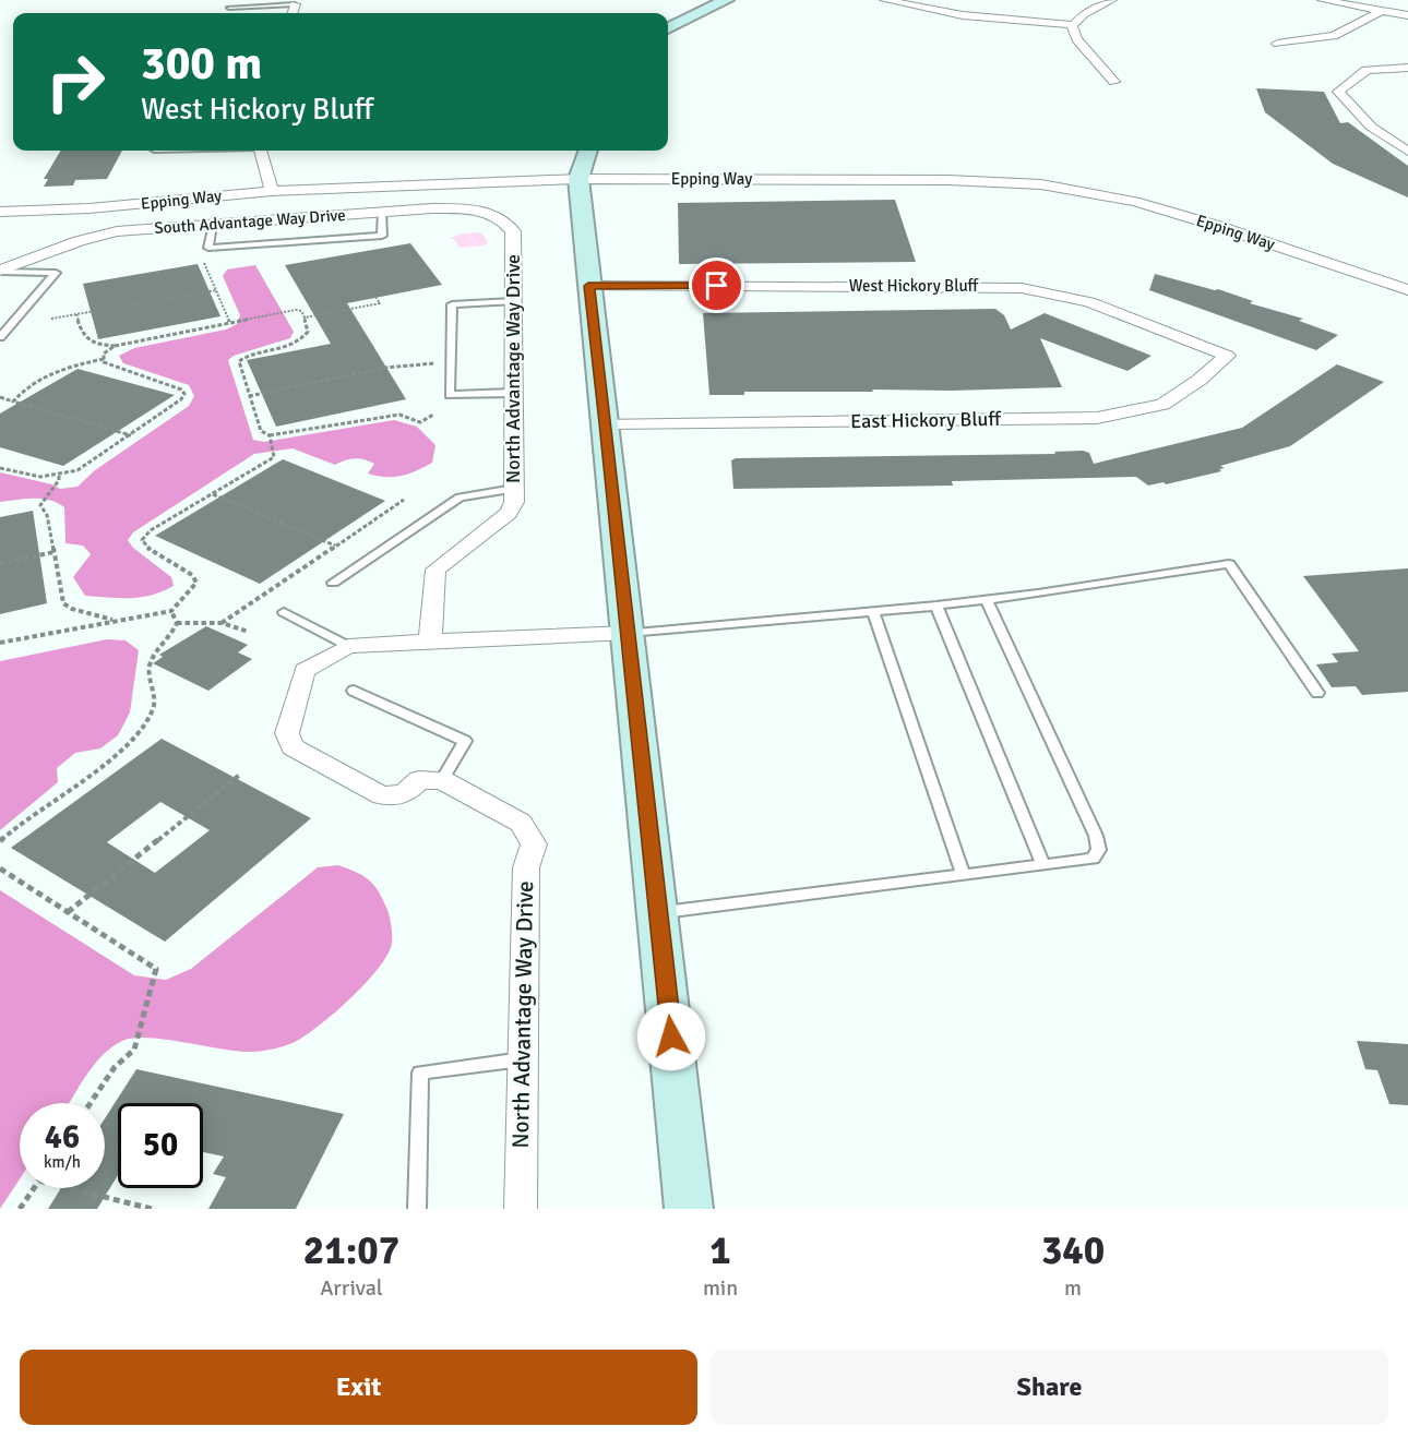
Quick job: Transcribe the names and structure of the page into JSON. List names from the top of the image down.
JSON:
{
  "streets": {
    "street": [
      "Epping Way",
      "South Advantage Way Drive",
      "West Hickory Bluff",
      "North Advantage Way Drive",
      "East Hickory Bluff"
    ]
  },
  "crossings": [
    ["South Advantage Way Drive", "North Advantage Way Drive"],
    ["West Hickory Bluff", "East Hickory Bluff"]
  ],
  "page": {
    "turn": ["300 m", "West Hickory Bluff"],
    "speed": "46 km/h",
    "limit": "50",
    "eta": [
      "21:07",
      "Arrival",
      "1",
      "min",
      "340",
      "m"
    ],
    "buttons": ["Exit", "Share"]
  }
}
